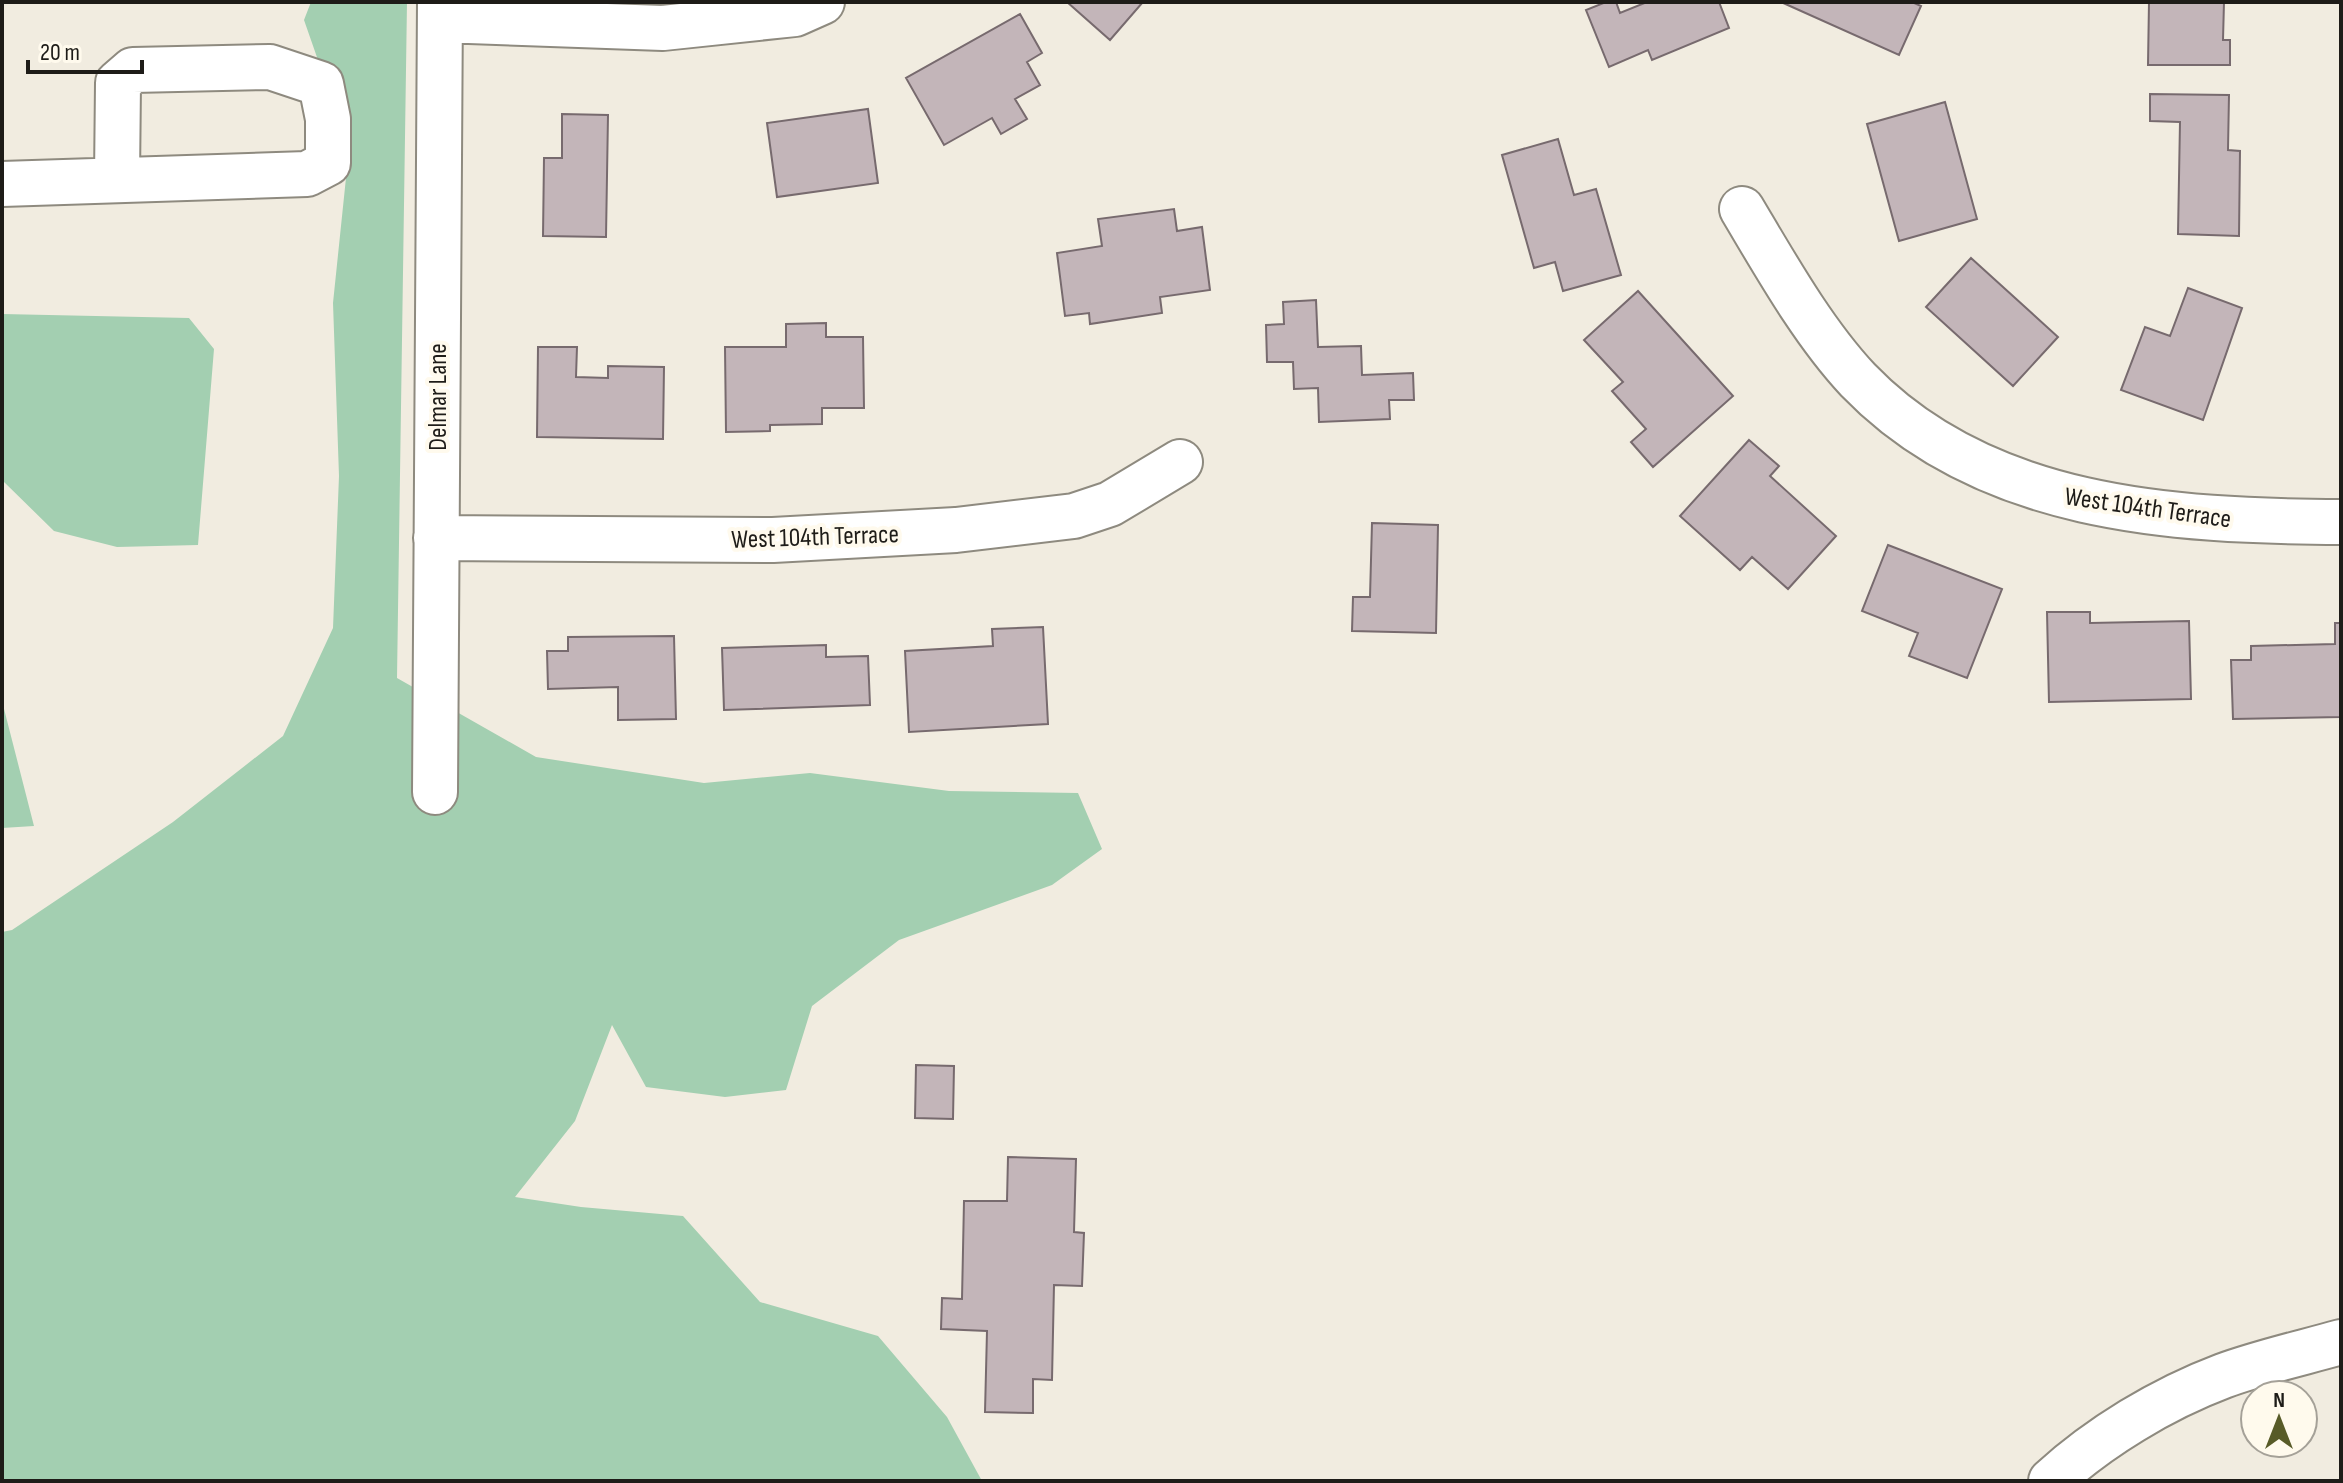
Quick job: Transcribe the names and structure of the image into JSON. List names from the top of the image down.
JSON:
{
  "streets": {
    "street": ["Delmar Lane", "West 104th Terrace"]
  },
  "crossings": [
    ["Delmar Lane", "West 104th Terrace"]
  ],
  "scale_bar": "20 m",
  "north": "top"
}
